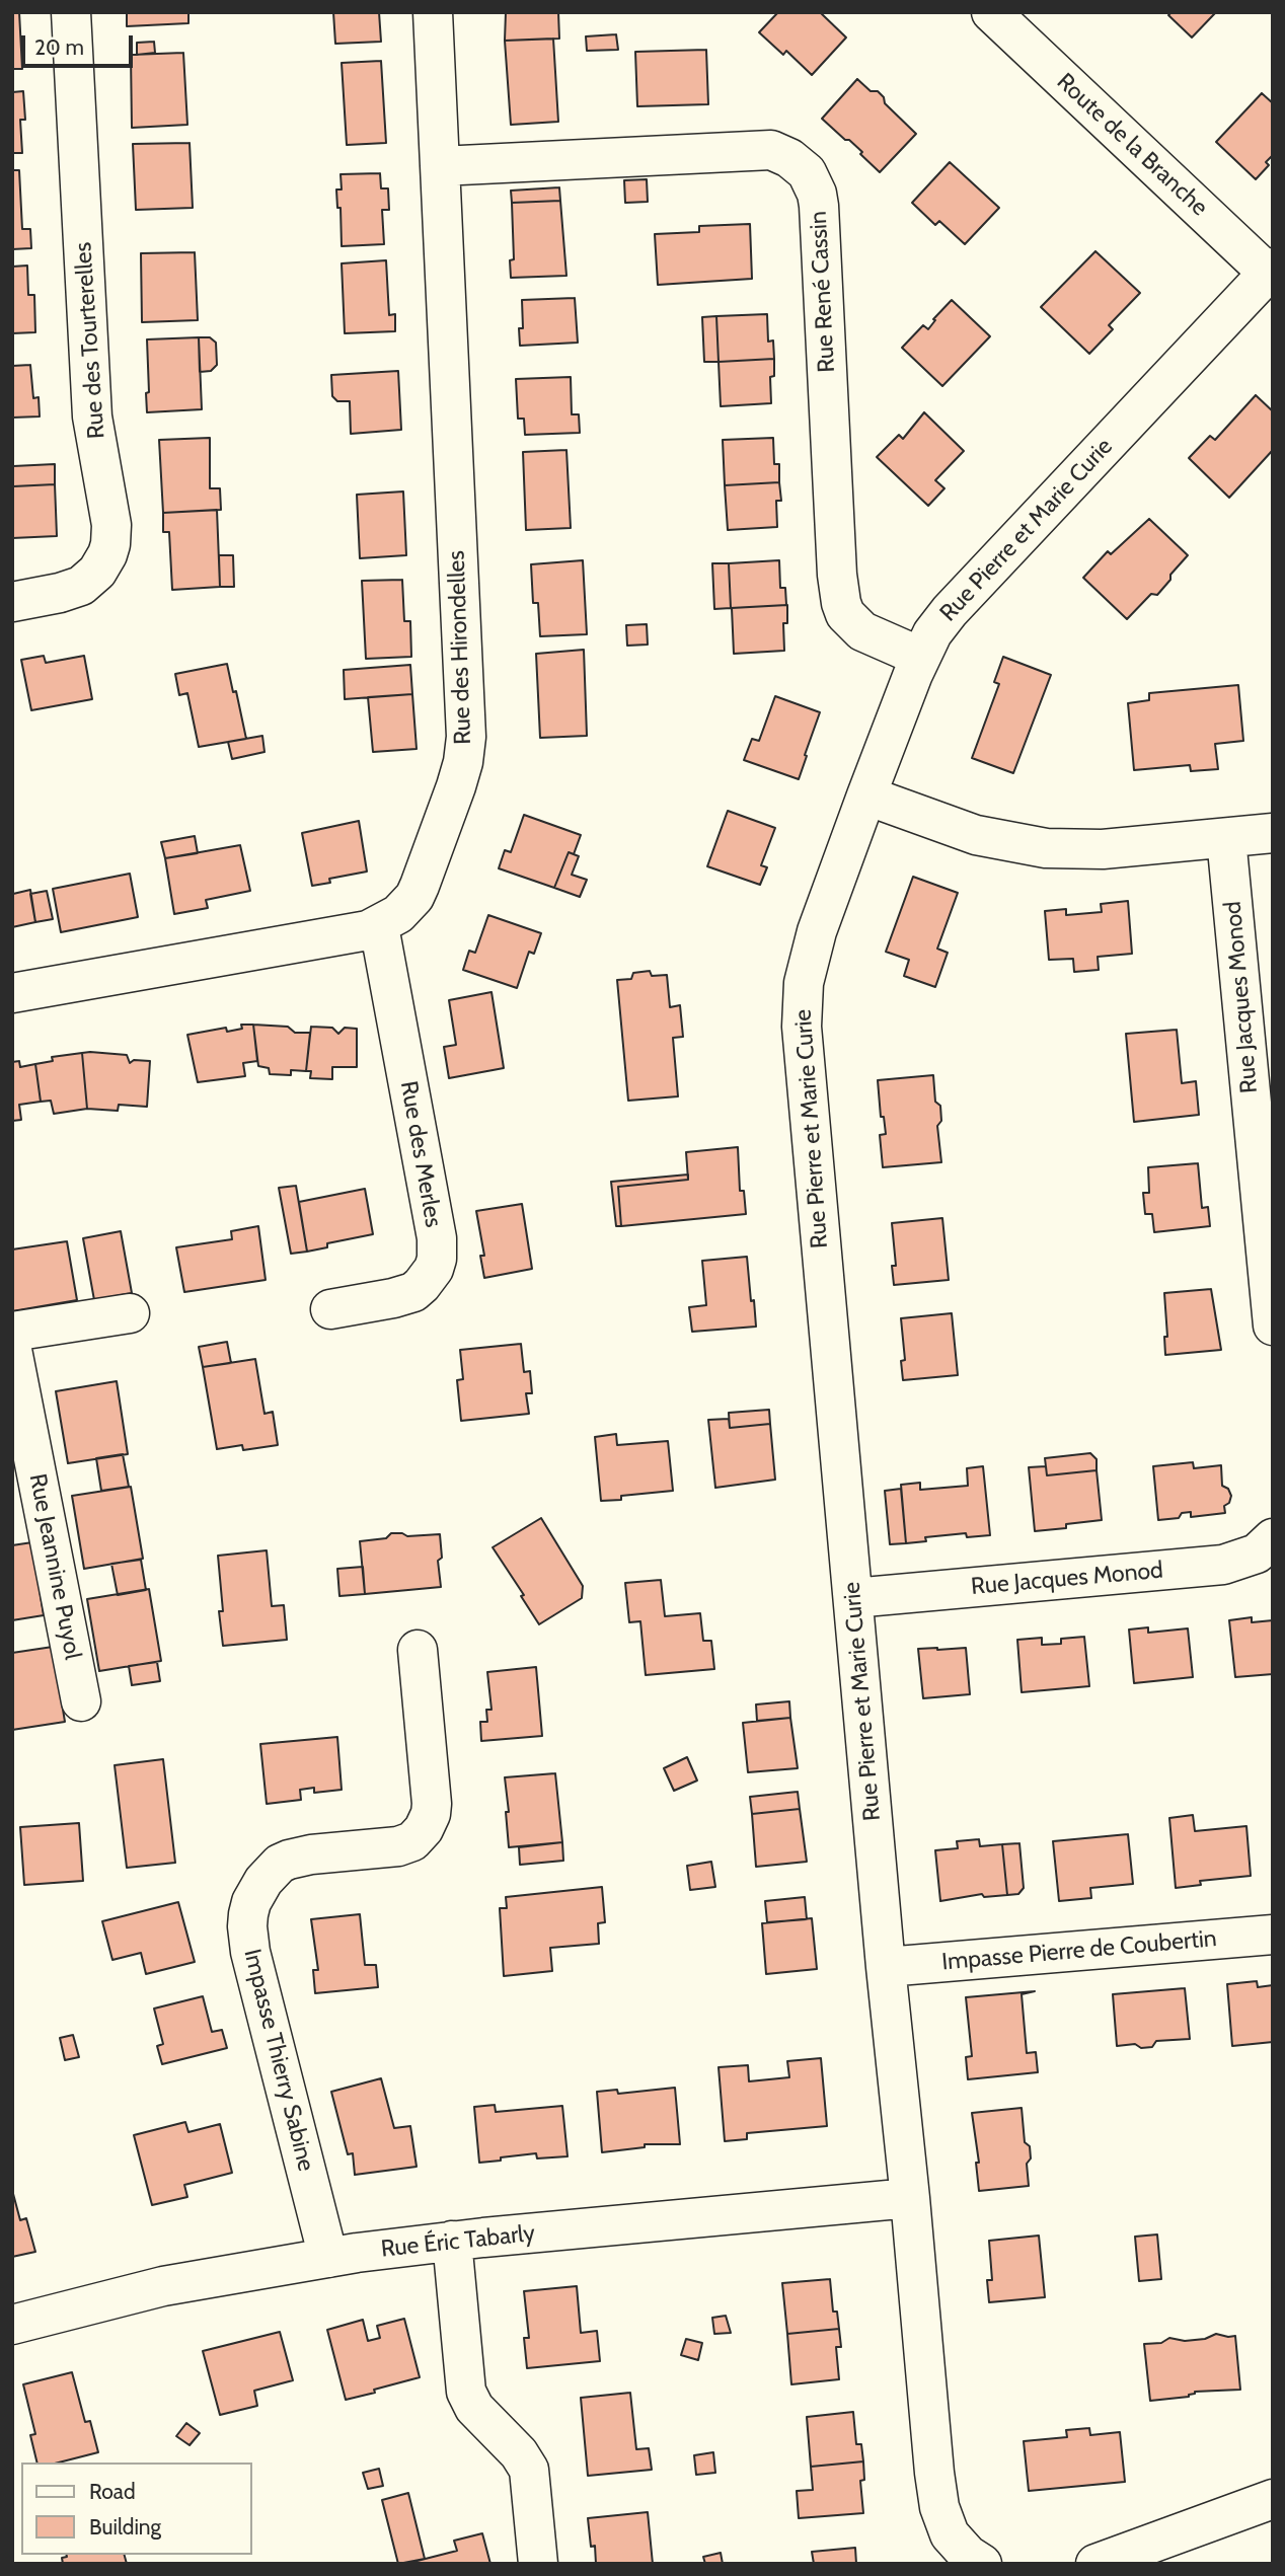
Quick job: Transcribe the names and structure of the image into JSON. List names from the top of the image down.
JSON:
{
  "streets": {
    "street": [
      "Route de la Branche",
      "Rue René Cassin",
      "Rue des Tourterelles",
      "Rue Pierre et Marie Curie",
      "Rue des Hirondelles",
      "Rue Jacques Monod",
      "Rue des Merles",
      "Rue Jeannine Puyol",
      "Impasse Pierre de Coubertin",
      "Impasse Thierry Sabine",
      "Rue Éric Tabarly"
    ]
  },
  "crossings": [
    ["Route de la Branche", "Rue Pierre et Marie Curie"],
    ["Rue René Cassin", "Rue Pierre et Marie Curie"],
    ["Rue René Cassin", "Rue des Hirondelles"],
    ["Rue Pierre et Marie Curie", "Rue Jacques Monod"],
    ["Rue Pierre et Marie Curie", "Impasse Pierre de Coubertin"],
    ["Rue des Hirondelles", "Rue des Merles"],
    ["Impasse Thierry Sabine", "Rue Éric Tabarly"]
  ],
  "legend": ["Road", "Building"],
  "scale_bar": "20 m"
}
